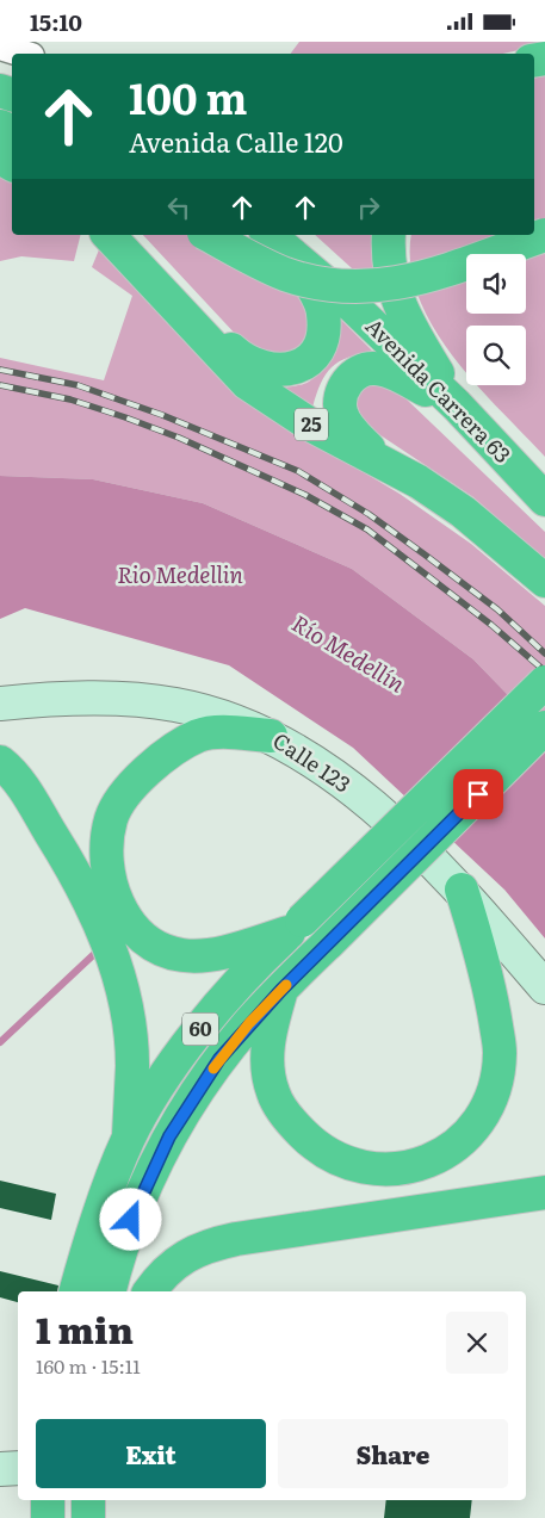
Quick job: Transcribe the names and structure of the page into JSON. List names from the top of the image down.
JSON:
{
  "streets": {
    "highway": ["Avenida Carrera 63", "25", "60"],
    "main road": ["Calle 123"]
  },
  "water": ["Rio Medellin", "Río Medellín"],
  "page": {
    "status": "15:10",
    "turn": ["100 m", "Avenida Calle 120"],
    "heading": ["1 min", "160 m · 15:11"],
    "buttons": ["Exit", "Share"]
  }
}
